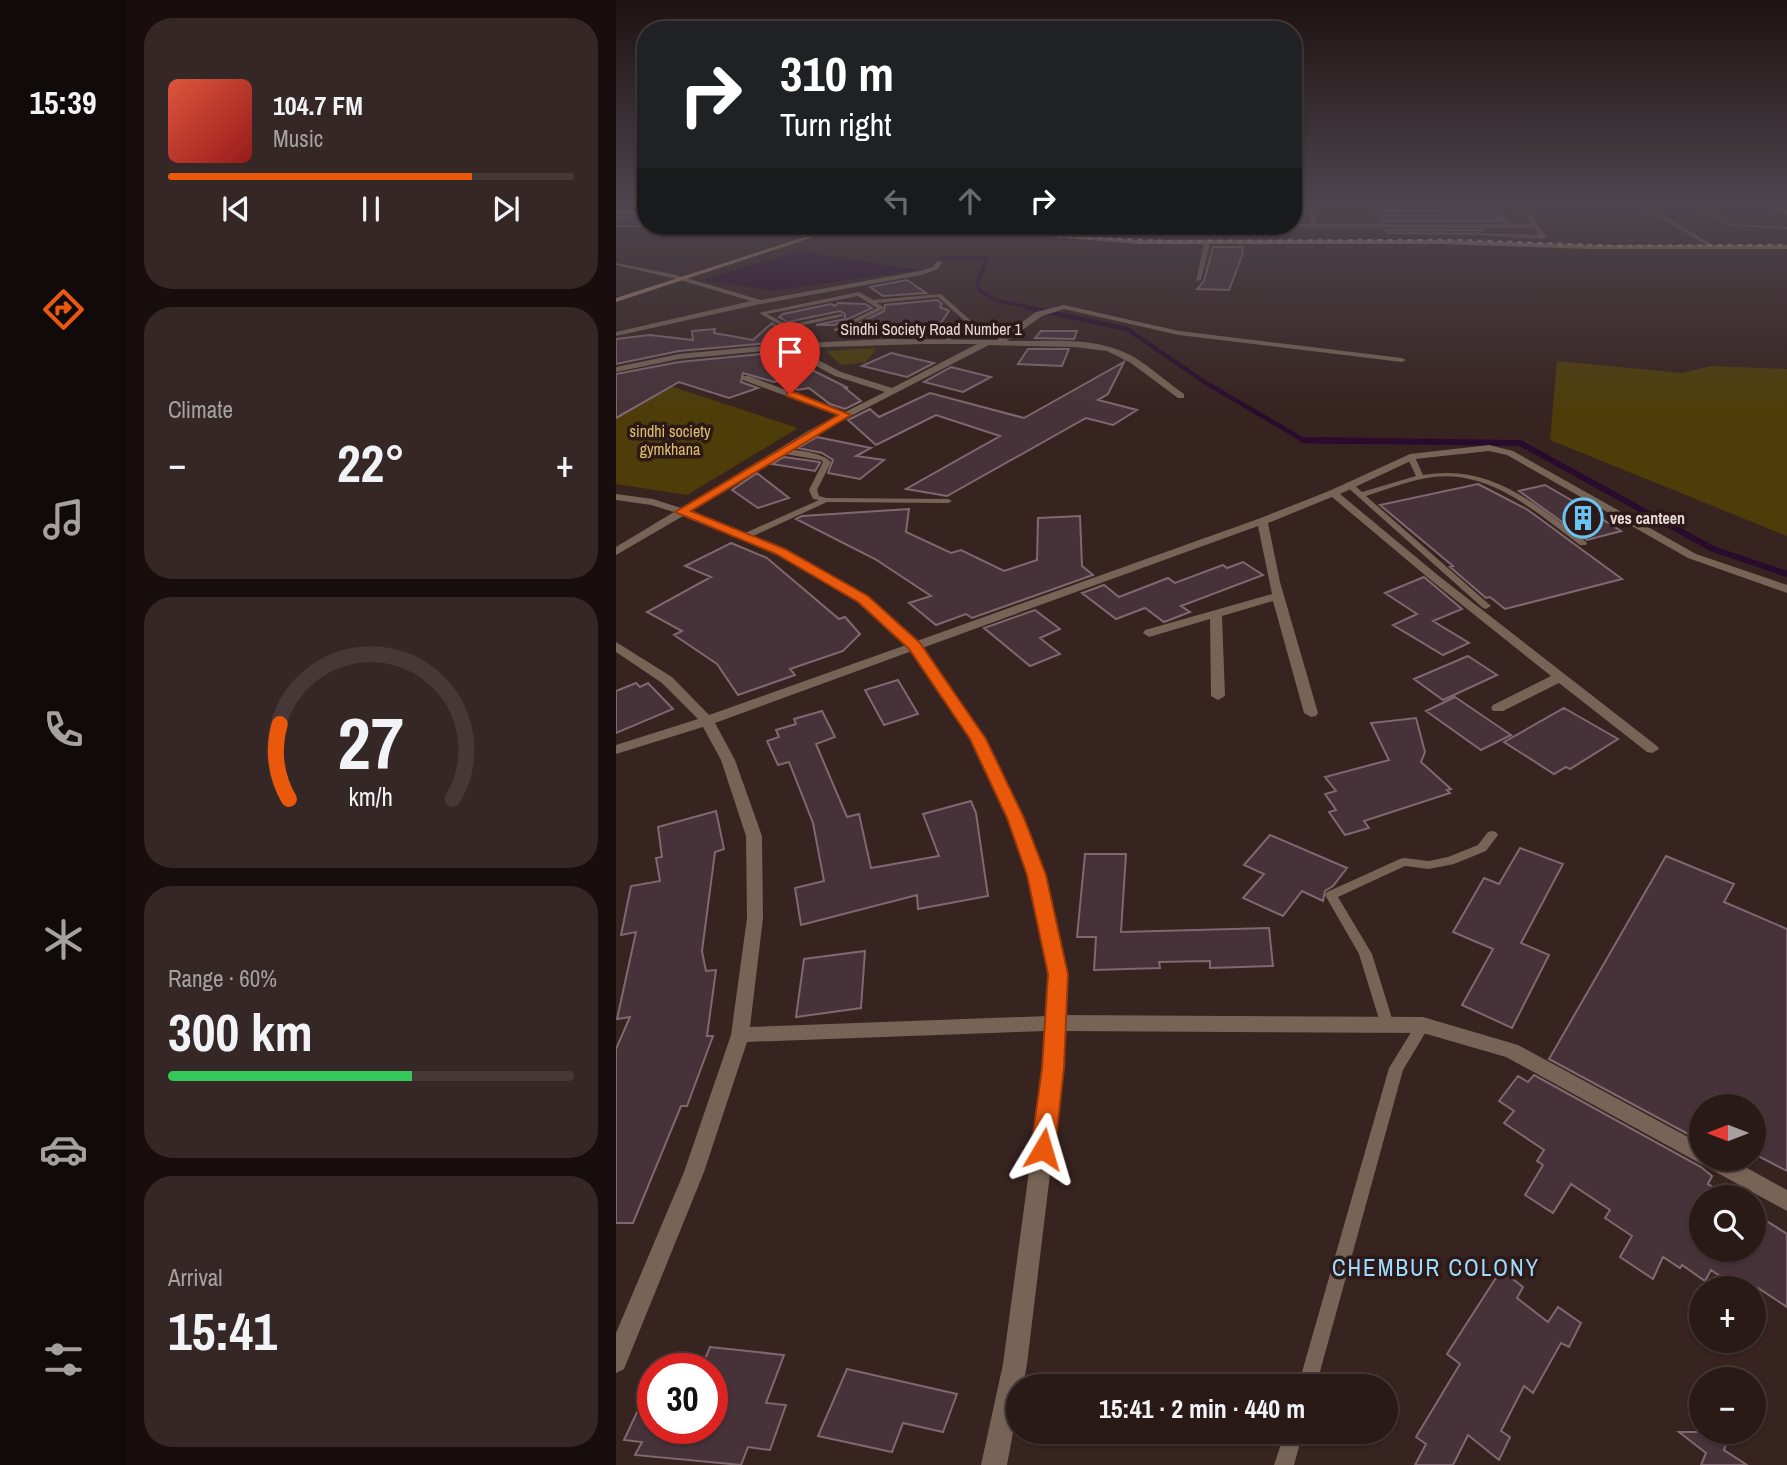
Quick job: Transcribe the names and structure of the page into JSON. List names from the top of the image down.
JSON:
{
  "streets": {
    "street": ["Sindhi Society Road Number 1"]
  },
  "districts": ["CHEMBUR COLONY"],
  "parks": ["sindhi society gymkhana"],
  "places": {
    "building": ["ves canteen"]
  },
  "north": "left",
  "page": {
    "tabs": "15:39",
    "turn": ["310 m", "Turn right"],
    "song": ["104.7 FM", "Music"],
    "tile": [
      "Climate",
      ["Range · 60%", "300 km"],
      ["Arrival", "15:41"]
    ],
    "heat": ["−", "22°", "+"],
    "map_buttons": ["+", "−"],
    "limit": "30",
    "trip": "15:41 · 2 min · 440 m",
    "gauge": ["27", "km/h"]
  }
}
